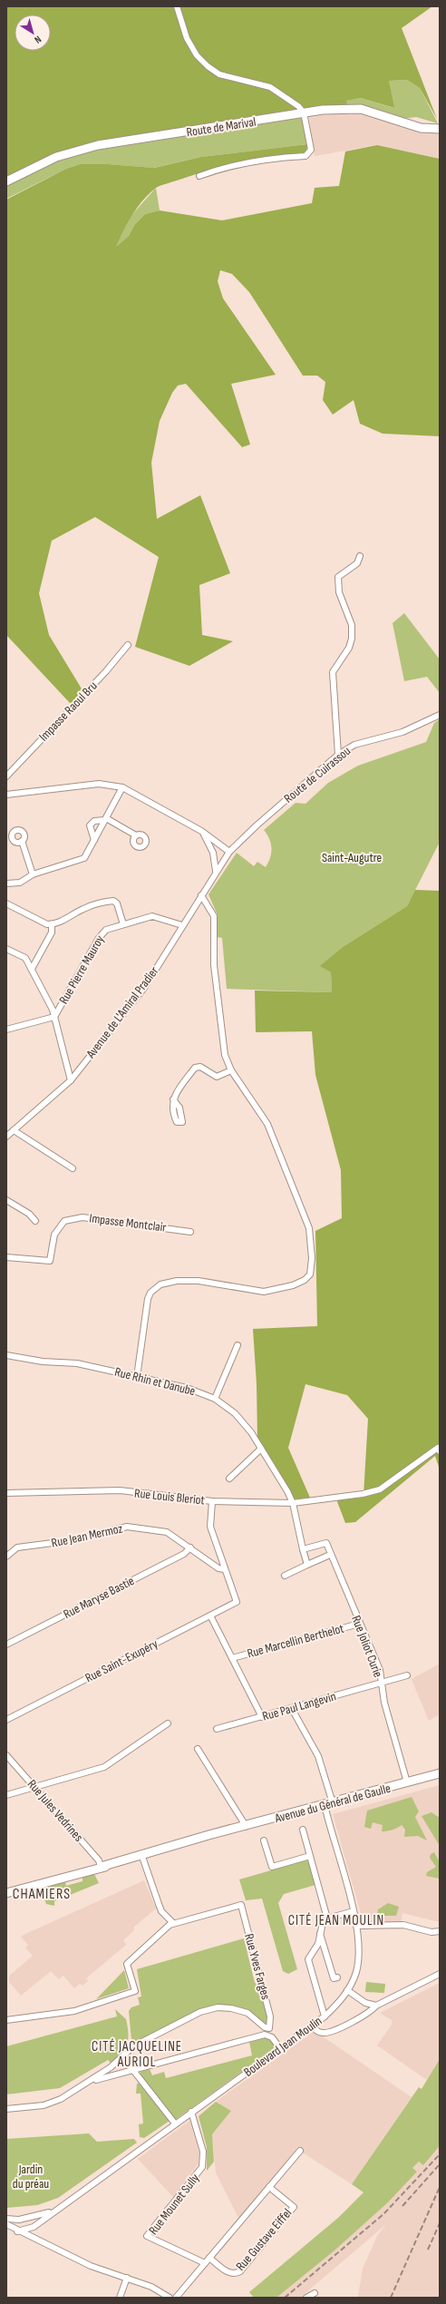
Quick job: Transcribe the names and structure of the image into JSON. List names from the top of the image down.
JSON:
{
  "streets": {
    "main road": ["Route de Marival", "Avenue du Général de Gaulle"],
    "street": [
      "Impasse Raoul Bru",
      "Route de Cuirassou",
      "Rue Pierre Mauroy",
      "Avenue de L'Amiral Pradier",
      "Impasse Montclair",
      "Rue Rhin et Danube",
      "Rue Louis Bleriot",
      "Rue Jean Mermoz",
      "Rue Maryse Bastie",
      "Rue Marcellin Berthelot",
      "Rue Joliot Curie",
      "Rue Saint-Exupéry",
      "Rue Paul Langevin",
      "Rue Jules Vedrines",
      "Rue Yves Farges",
      "Boulevard Jean Moulin",
      "Rue Mounet Sully",
      "Rue Gustave Eiffel"
    ]
  },
  "crossings": [
    ["Route de Cuirassou", "Avenue de L'Amiral Pradier"],
    ["Rue Pierre Mauroy", "Avenue de L'Amiral Pradier"],
    ["Rue Rhin et Danube", "Rue Louis Bleriot"],
    ["Rue Jean Mermoz", "Rue Maryse Bastie"],
    ["Rue Jean Mermoz", "Rue Saint-Exupéry"],
    ["Rue Marcellin Berthelot", "Rue Joliot Curie"],
    ["Rue Joliot Curie", "Rue Paul Langevin"],
    ["Rue Joliot Curie", "Avenue du Général de Gaulle"],
    ["Rue Paul Langevin", "Boulevard Jean Moulin"],
    ["Avenue du Général de Gaulle", "Rue Jules Vedrines"],
    ["Avenue du Général de Gaulle", "Boulevard Jean Moulin"],
    ["Boulevard Jean Moulin", "Rue Mounet Sully"]
  ],
  "districts": ["CHAMIERS", "CITÉ JEAN MOULIN", "CITÉ JACQUELINE AURIOL"],
  "parks": ["Saint-Augutre", "Jardin du préau"],
  "north": "bottom right"
}
